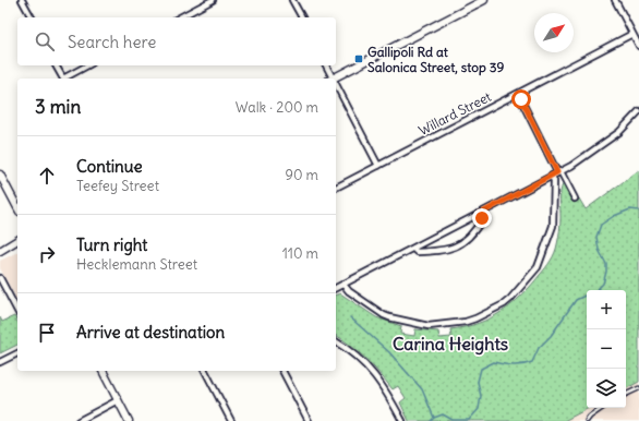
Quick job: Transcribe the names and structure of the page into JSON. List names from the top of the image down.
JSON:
{
  "streets": {
    "street": ["Willard Street"]
  },
  "districts": ["Carina Heights"],
  "places": {
    "transit": ["Gallipoli Rd at Salonica Street, stop 39"]
  },
  "north": "top right",
  "page": {
    "search": "Search here",
    "heading": ["3 min", "Walk · 200 m"],
    "list": [
      ["Continue", "Teefey Street", "90 m"],
      ["Turn right", "Hecklemann Street", "110 m"],
      "Arrive at destination"
    ],
    "map_buttons": ["+", "−"]
  }
}
